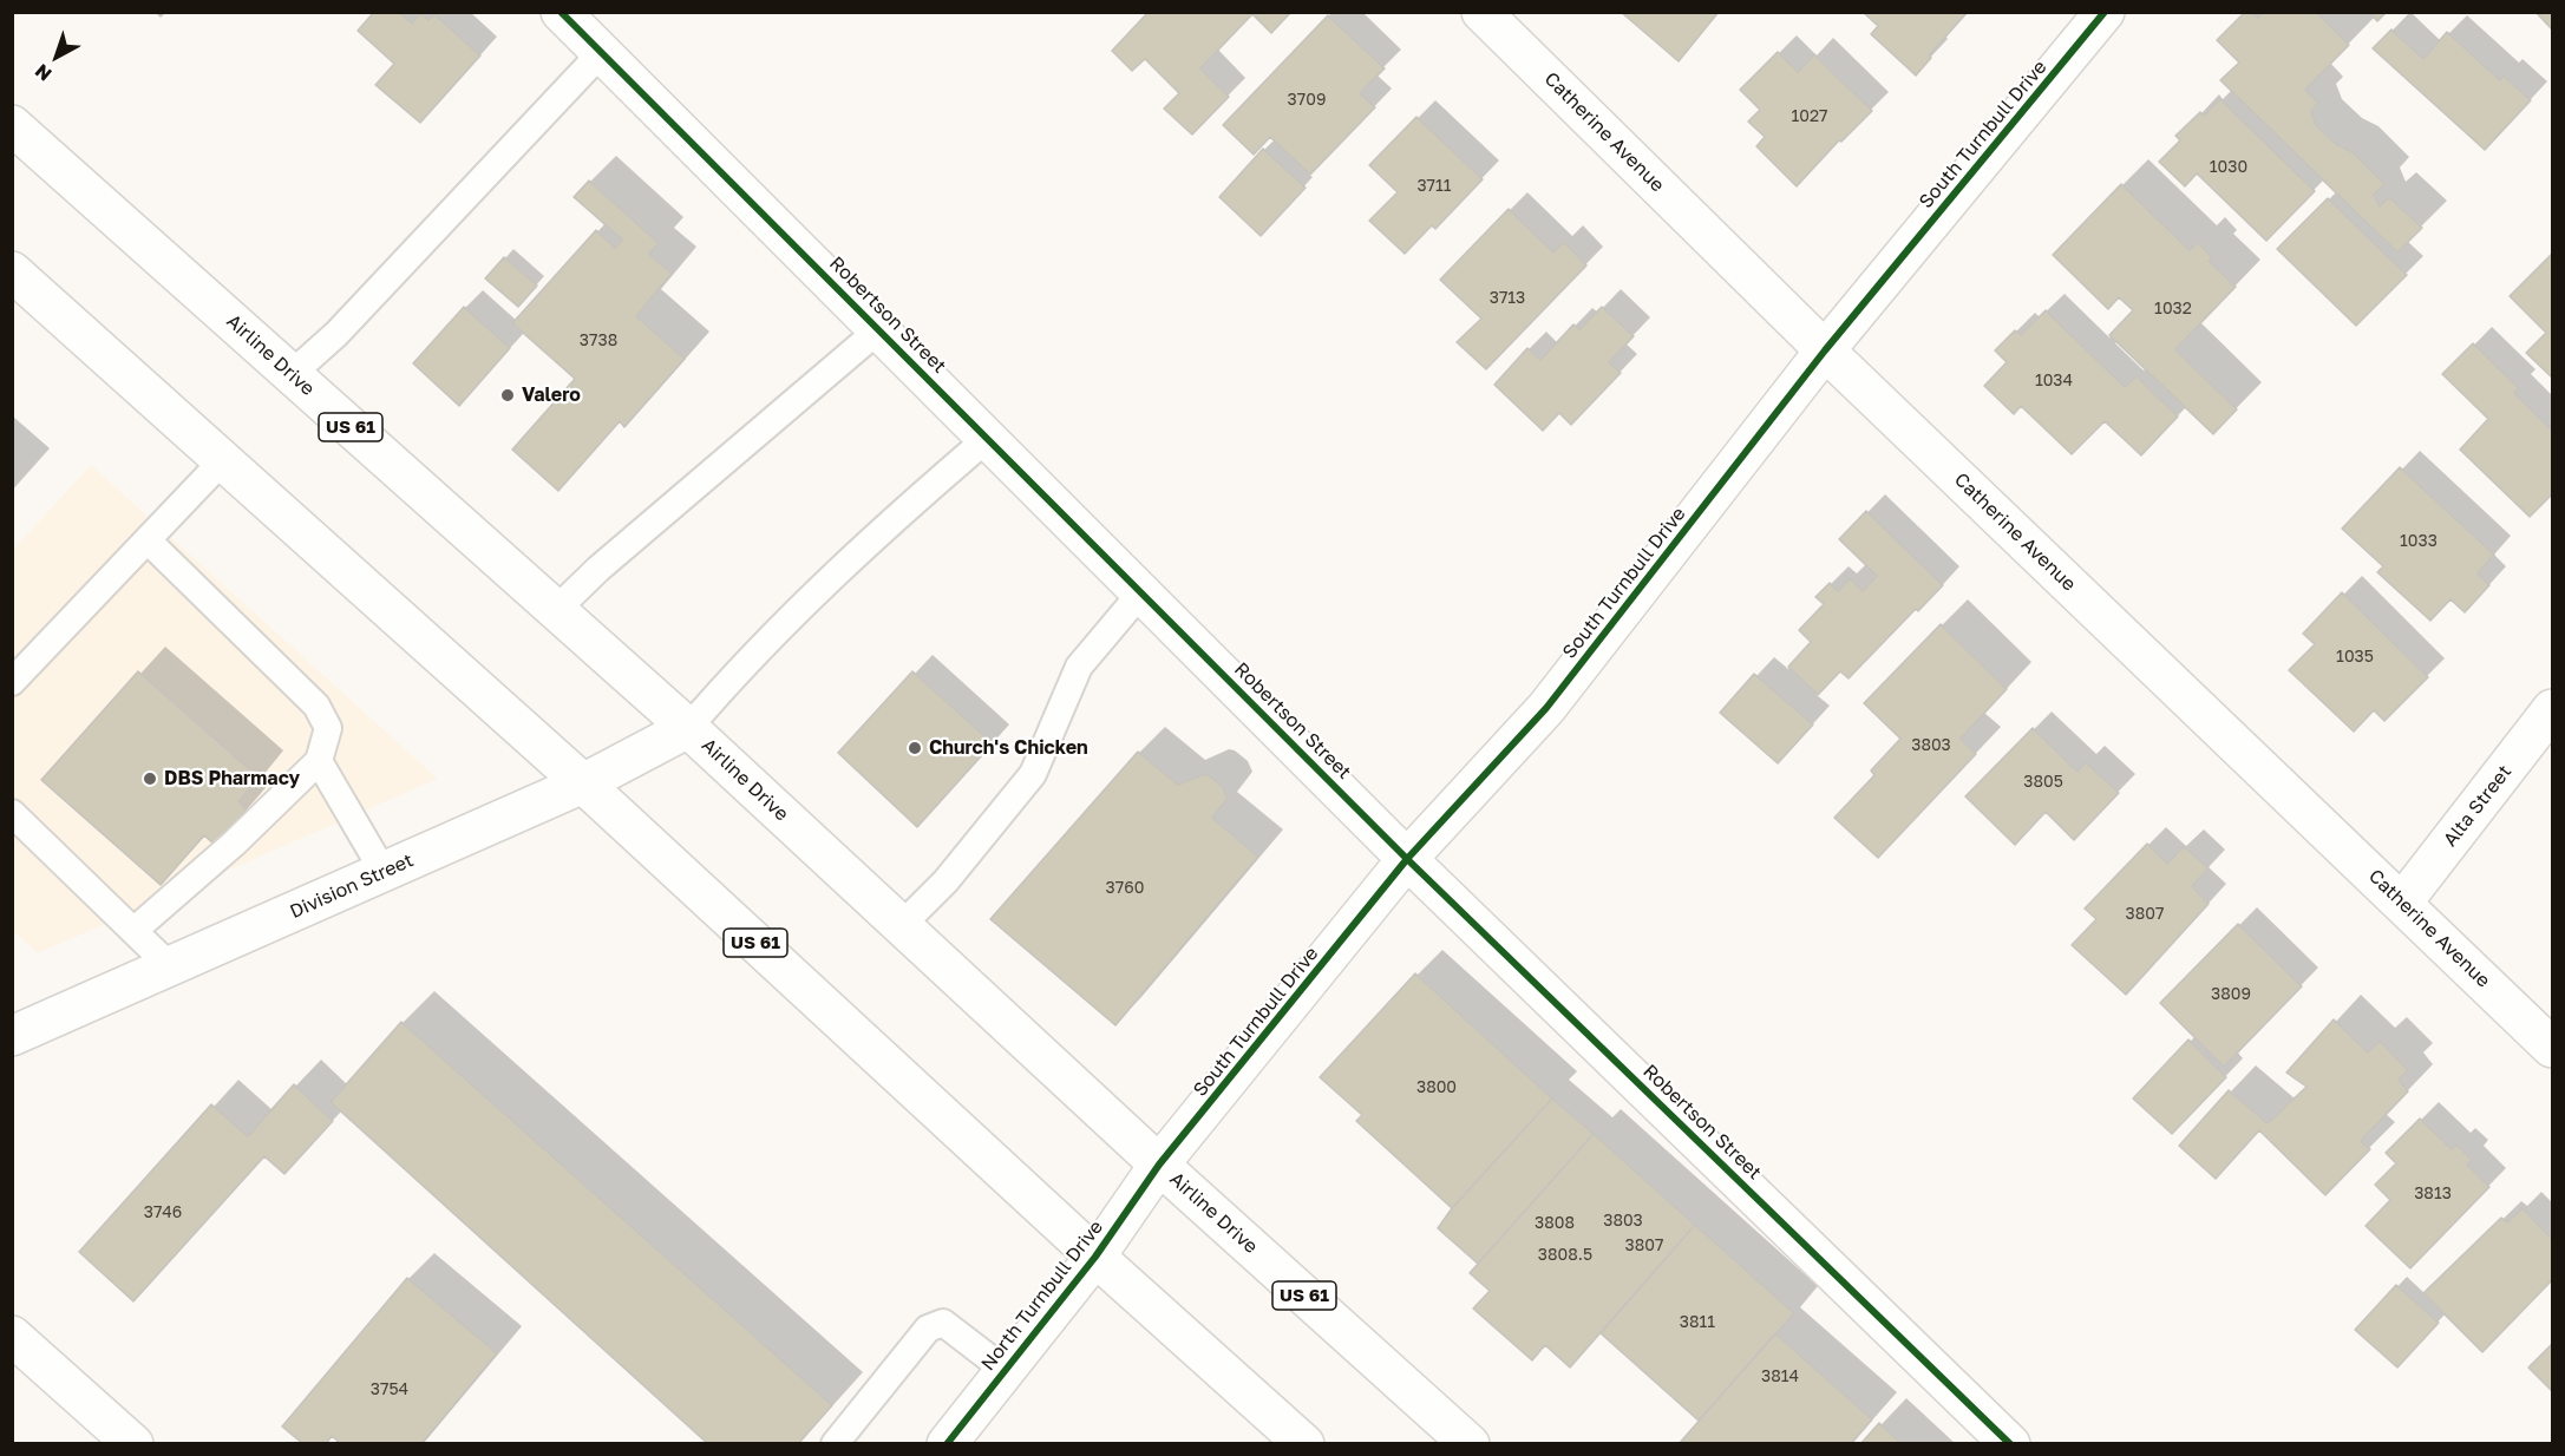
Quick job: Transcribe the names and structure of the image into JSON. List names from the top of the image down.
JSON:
{
  "streets": {
    "main road": [
      "Catherine Avenue",
      "South Turnbull Drive",
      "Robertson Street",
      "Airline Drive",
      "US 61",
      "Alta Street",
      "Division Street",
      "North Turnbull Drive"
    ]
  },
  "crossings": [
    ["Catherine Avenue", "South Turnbull Drive"],
    ["Catherine Avenue", "Alta Street"],
    ["South Turnbull Drive", "Robertson Street"],
    ["South Turnbull Drive", "Airline Drive"],
    ["South Turnbull Drive", "North Turnbull Drive"],
    ["Airline Drive", "Division Street"],
    ["Airline Drive", "North Turnbull Drive"],
    ["US 61", "Division Street"],
    ["US 61", "North Turnbull Drive"]
  ],
  "places": ["Valero", "Church's Chicken", "DBS Pharmacy"],
  "house_numbers": [
    "3709",
    "1027",
    "1030",
    "3711",
    "3713",
    "1032",
    "3738",
    "1034",
    "1033",
    "1035",
    "3803",
    "3805",
    "3760",
    "3807",
    "3809",
    "3800",
    "3813",
    "3746",
    "3803",
    "3808",
    "3807",
    "3808.5",
    "3811",
    "3814",
    "3754"
  ],
  "north": "bottom left"
}
